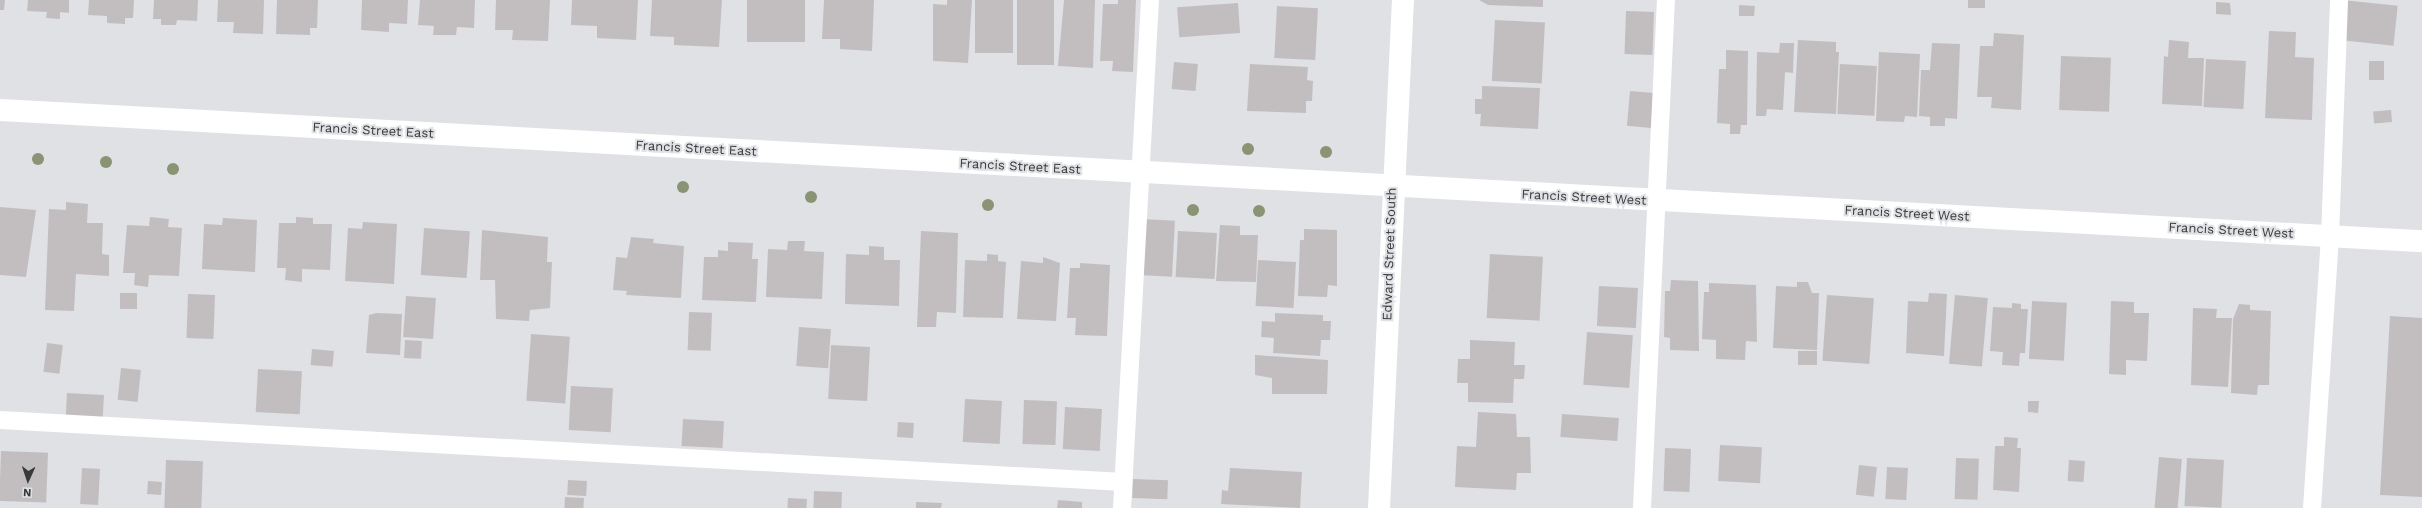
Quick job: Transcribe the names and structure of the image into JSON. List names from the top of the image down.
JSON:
{
  "streets": {
    "street": ["Francis Street East", "Francis Street West", "Edward Street South"]
  },
  "crossings": [
    ["Francis Street East", "Francis Street West"],
    ["Francis Street East", "Edward Street South"],
    ["Francis Street West", "Edward Street South"]
  ],
  "north": "bottom"
}
